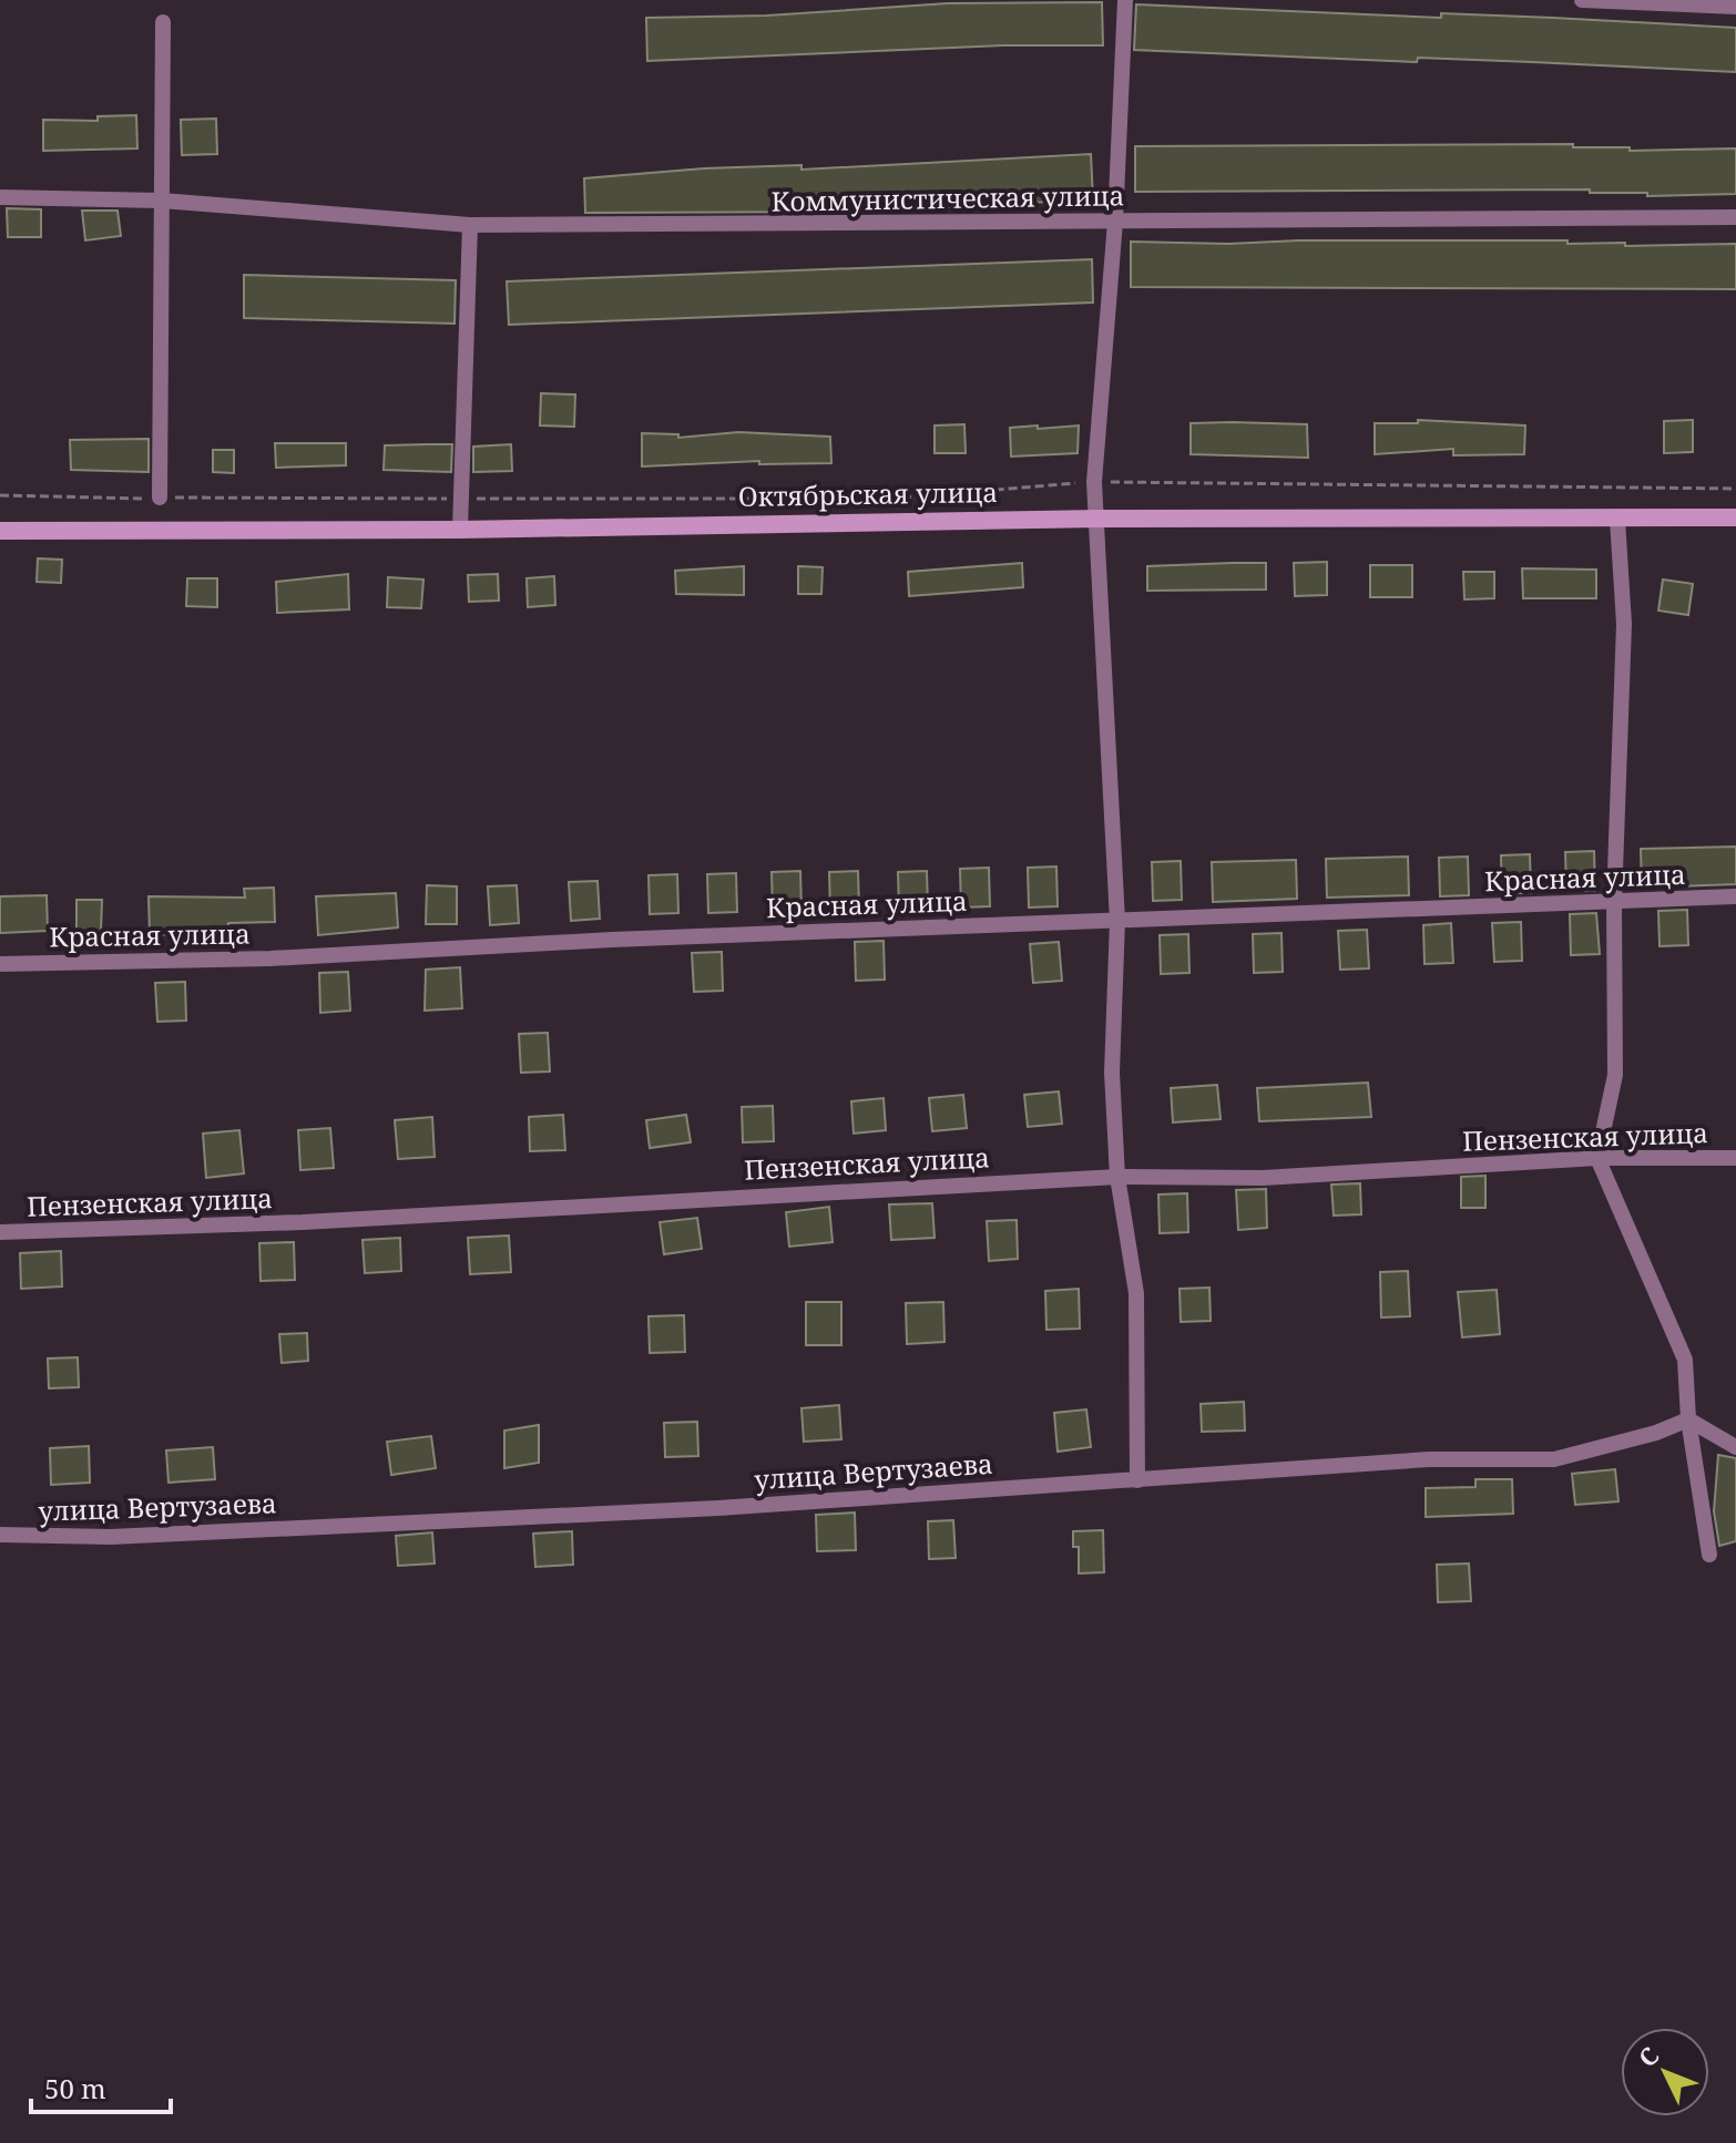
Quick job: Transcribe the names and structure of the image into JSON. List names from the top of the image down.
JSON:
{
  "streets": {
    "main road": ["Октябрьская улица"],
    "street": [
      "Коммунистическая улица",
      "Красная улица",
      "Пензенская улица",
      "улица Вертузаева"
    ]
  },
  "scale_bar": "50 m",
  "north": "top left"
}
